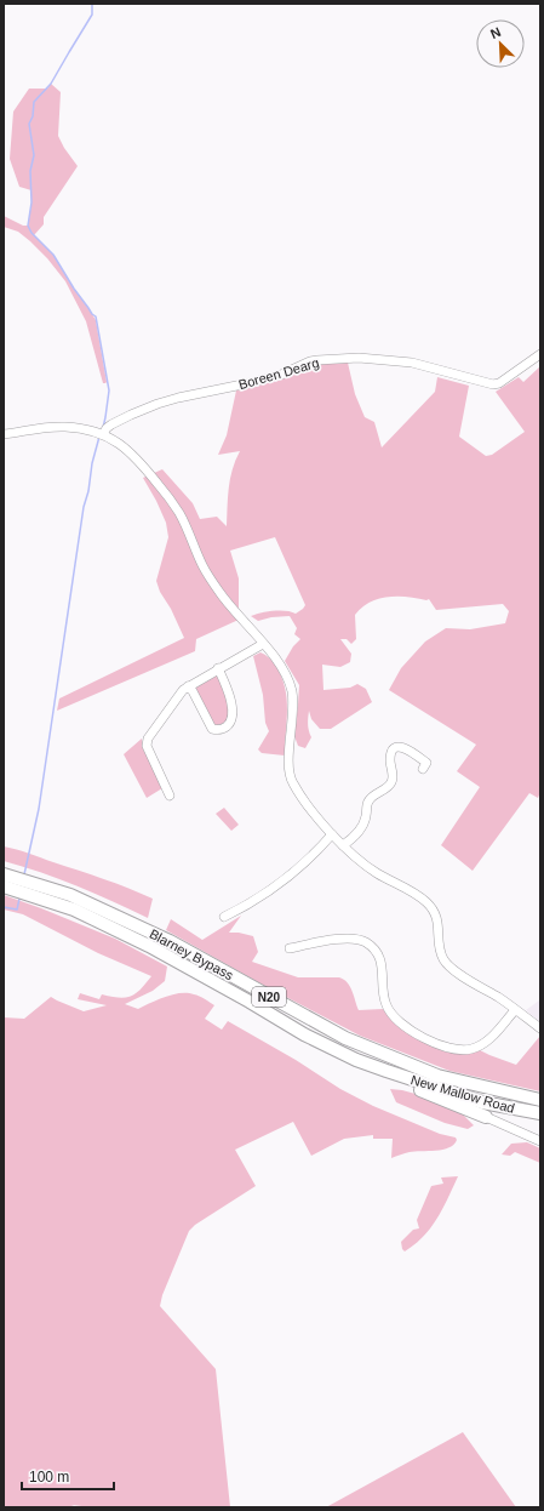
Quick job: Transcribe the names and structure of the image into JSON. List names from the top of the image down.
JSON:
{
  "streets": {
    "highway": ["Blarney Bypass", "N20", "New Mallow Road"],
    "street": ["Boreen Dearg"]
  },
  "crossings": [
    ["Blarney Bypass", "N20"],
    ["Blarney Bypass", "New Mallow Road"],
    ["N20", "New Mallow Road"]
  ],
  "scale_bar": "100 m",
  "north": "top left"
}
